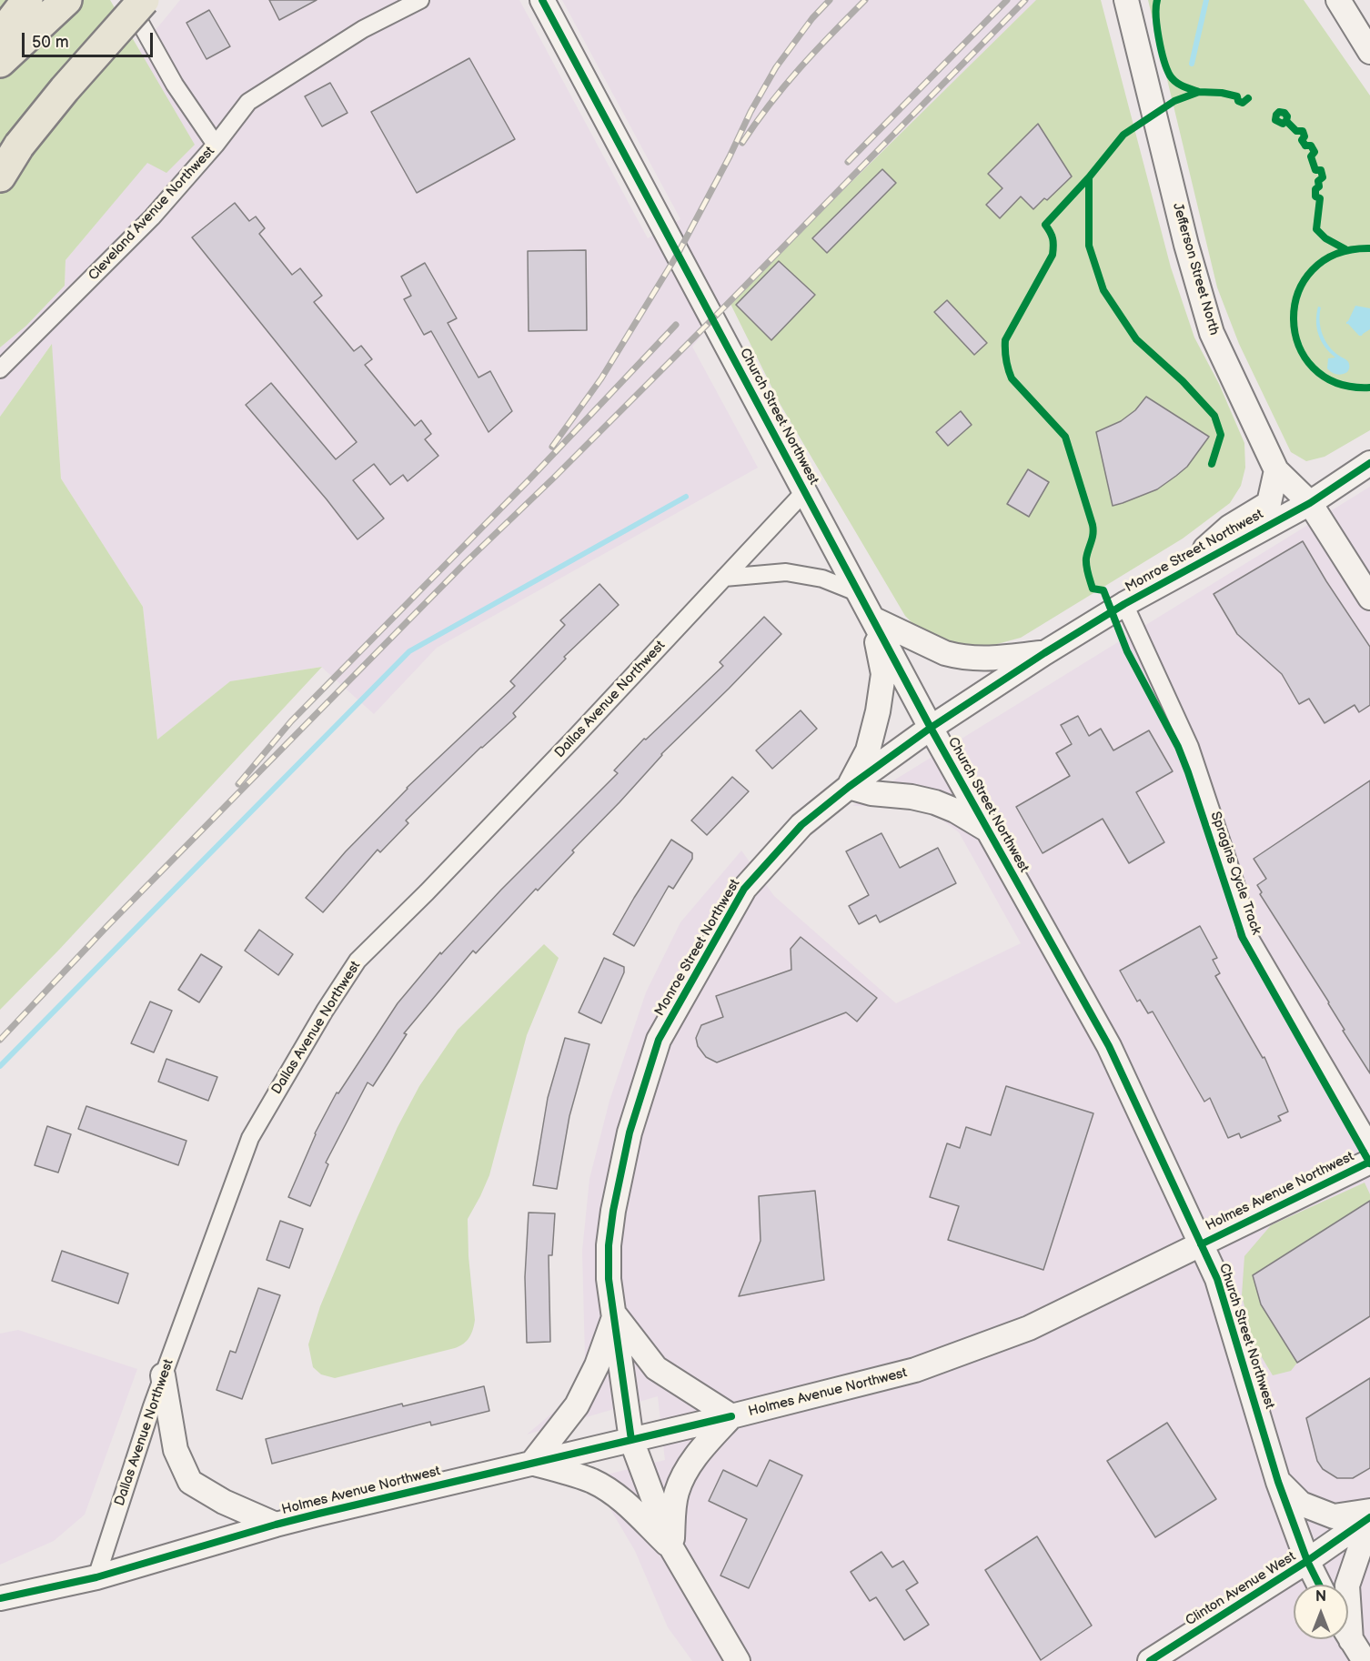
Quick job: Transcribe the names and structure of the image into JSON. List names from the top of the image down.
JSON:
{
  "streets": {
    "street": [
      "Cleveland Avenue Northwest",
      "Jefferson Street North",
      "Church Street Northwest",
      "Monroe Street Northwest",
      "Dallas Avenue Northwest",
      "Holmes Avenue Northwest",
      "Clinton Avenue West"
    ],
    "cycle path": ["Spragins Cycle Track"]
  },
  "crossings": [
    ["Jefferson Street North", "Monroe Street Northwest"],
    ["Church Street Northwest", "Monroe Street Northwest"],
    ["Church Street Northwest", "Dallas Avenue Northwest"],
    ["Church Street Northwest", "Holmes Avenue Northwest"],
    ["Church Street Northwest", "Clinton Avenue West"],
    ["Monroe Street Northwest", "Holmes Avenue Northwest"],
    ["Dallas Avenue Northwest", "Holmes Avenue Northwest"]
  ],
  "scale_bar": "50 m",
  "north": "top"
}
